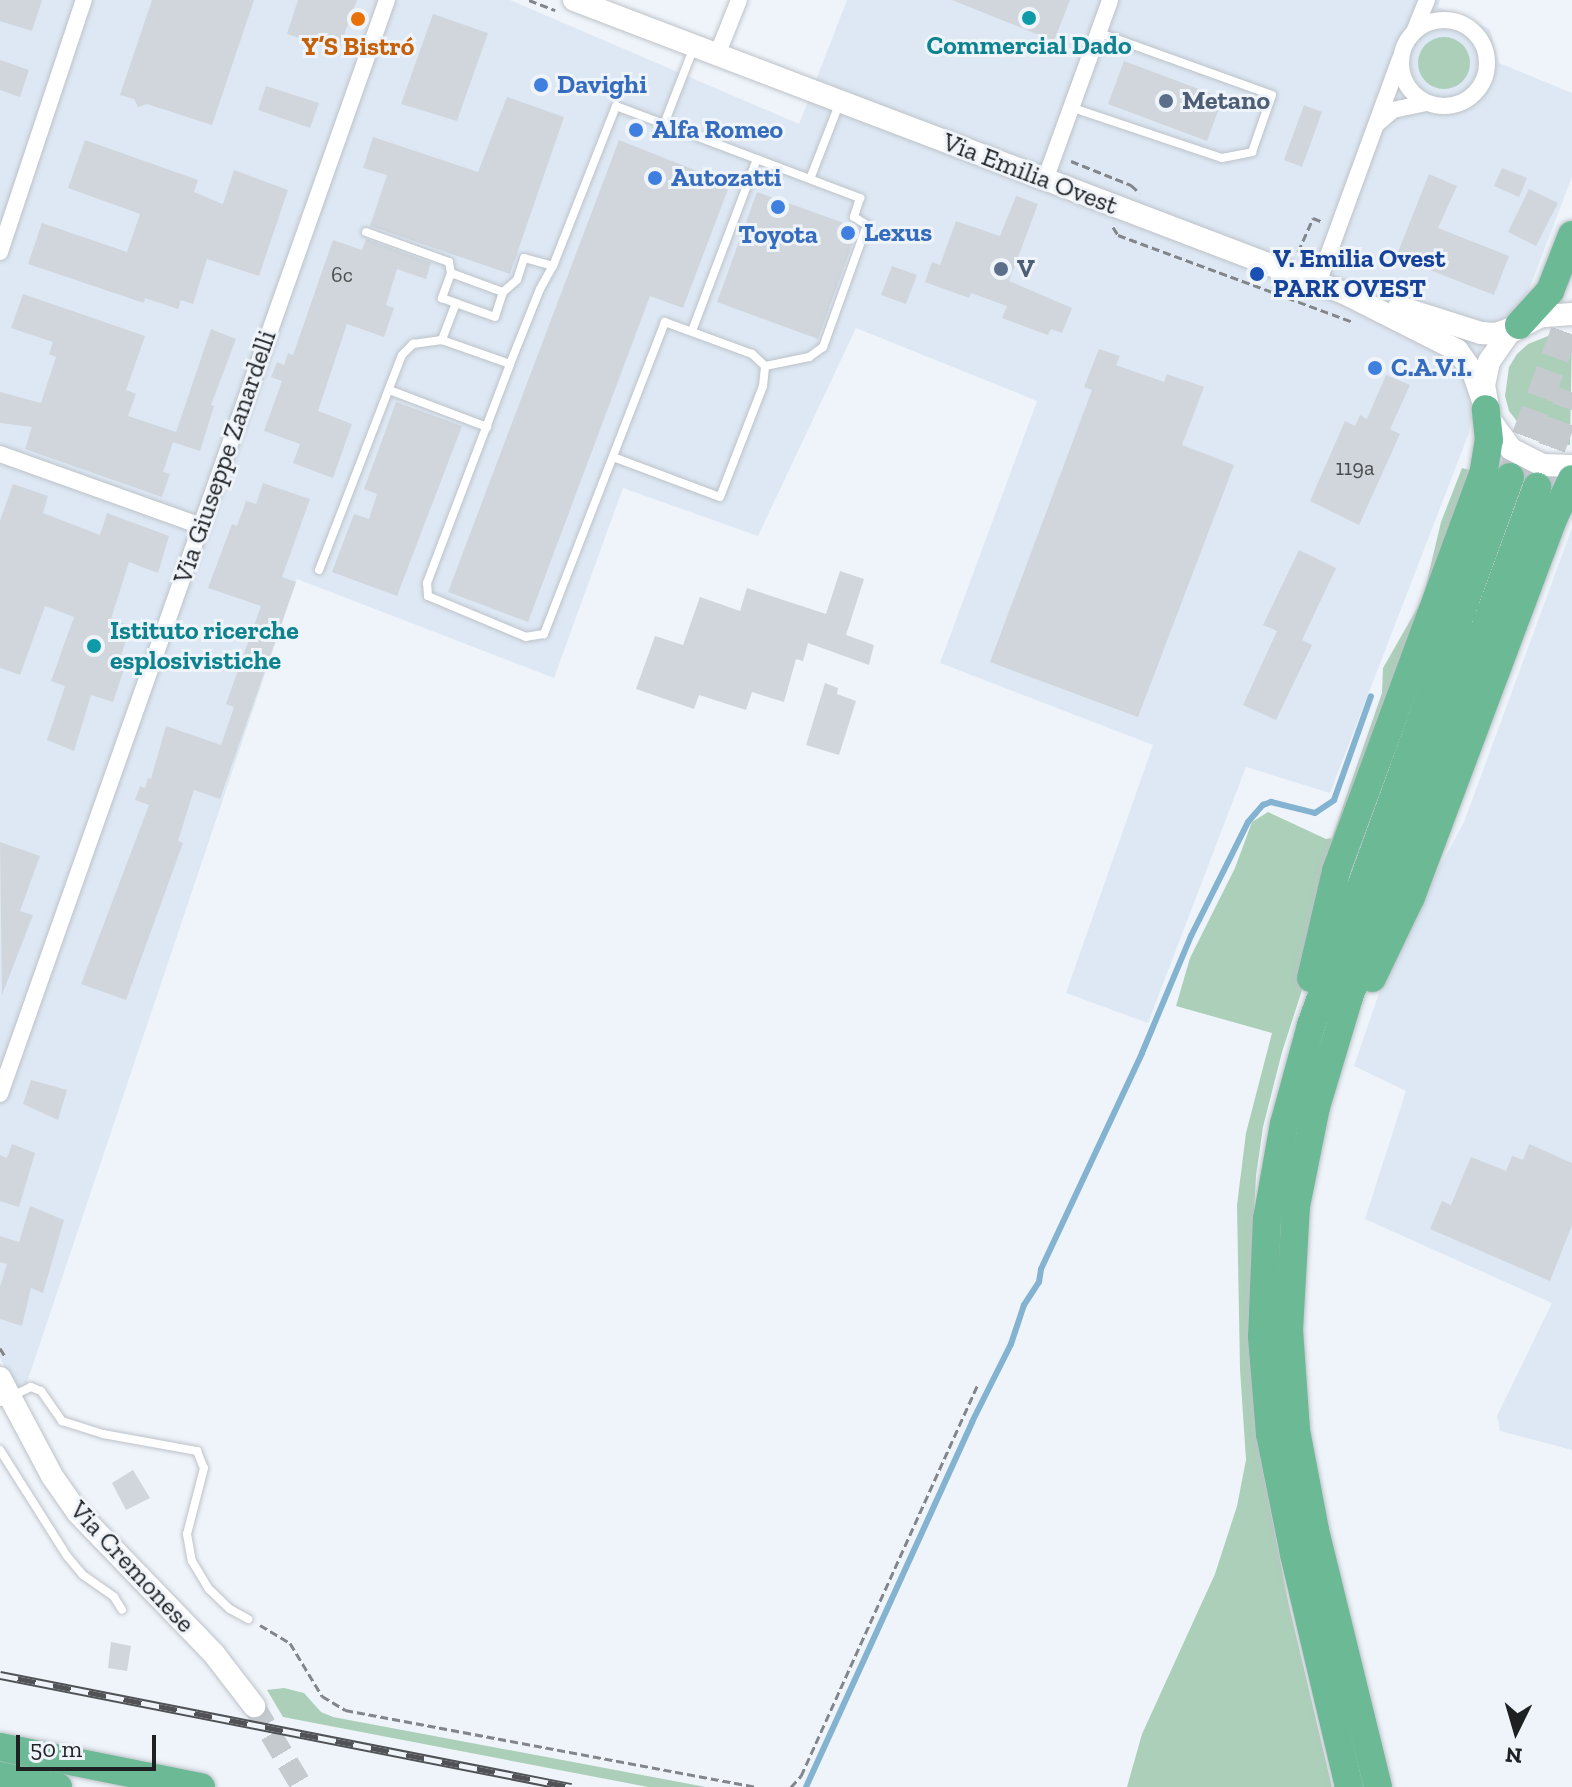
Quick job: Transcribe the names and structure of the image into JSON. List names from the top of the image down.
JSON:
{
  "streets": {
    "main road": ["Via Emilia Ovest", "Via Cremonese"],
    "street": ["Via Giuseppe Zanardelli"]
  },
  "places": [
    "Commercial Dado",
    "Y’S Bistró",
    "Davighi",
    "Metano",
    "Alfa Romeo",
    "Autozatti",
    "Toyota",
    "Lexus",
    "V",
    "V. Emilia Ovest PARK OVEST",
    "C.A.V.I.",
    "Istituto ricerche esplosivistiche"
  ],
  "house_numbers": ["6c", "119a"],
  "scale_bar": "50 m",
  "north": "bottom"
}
